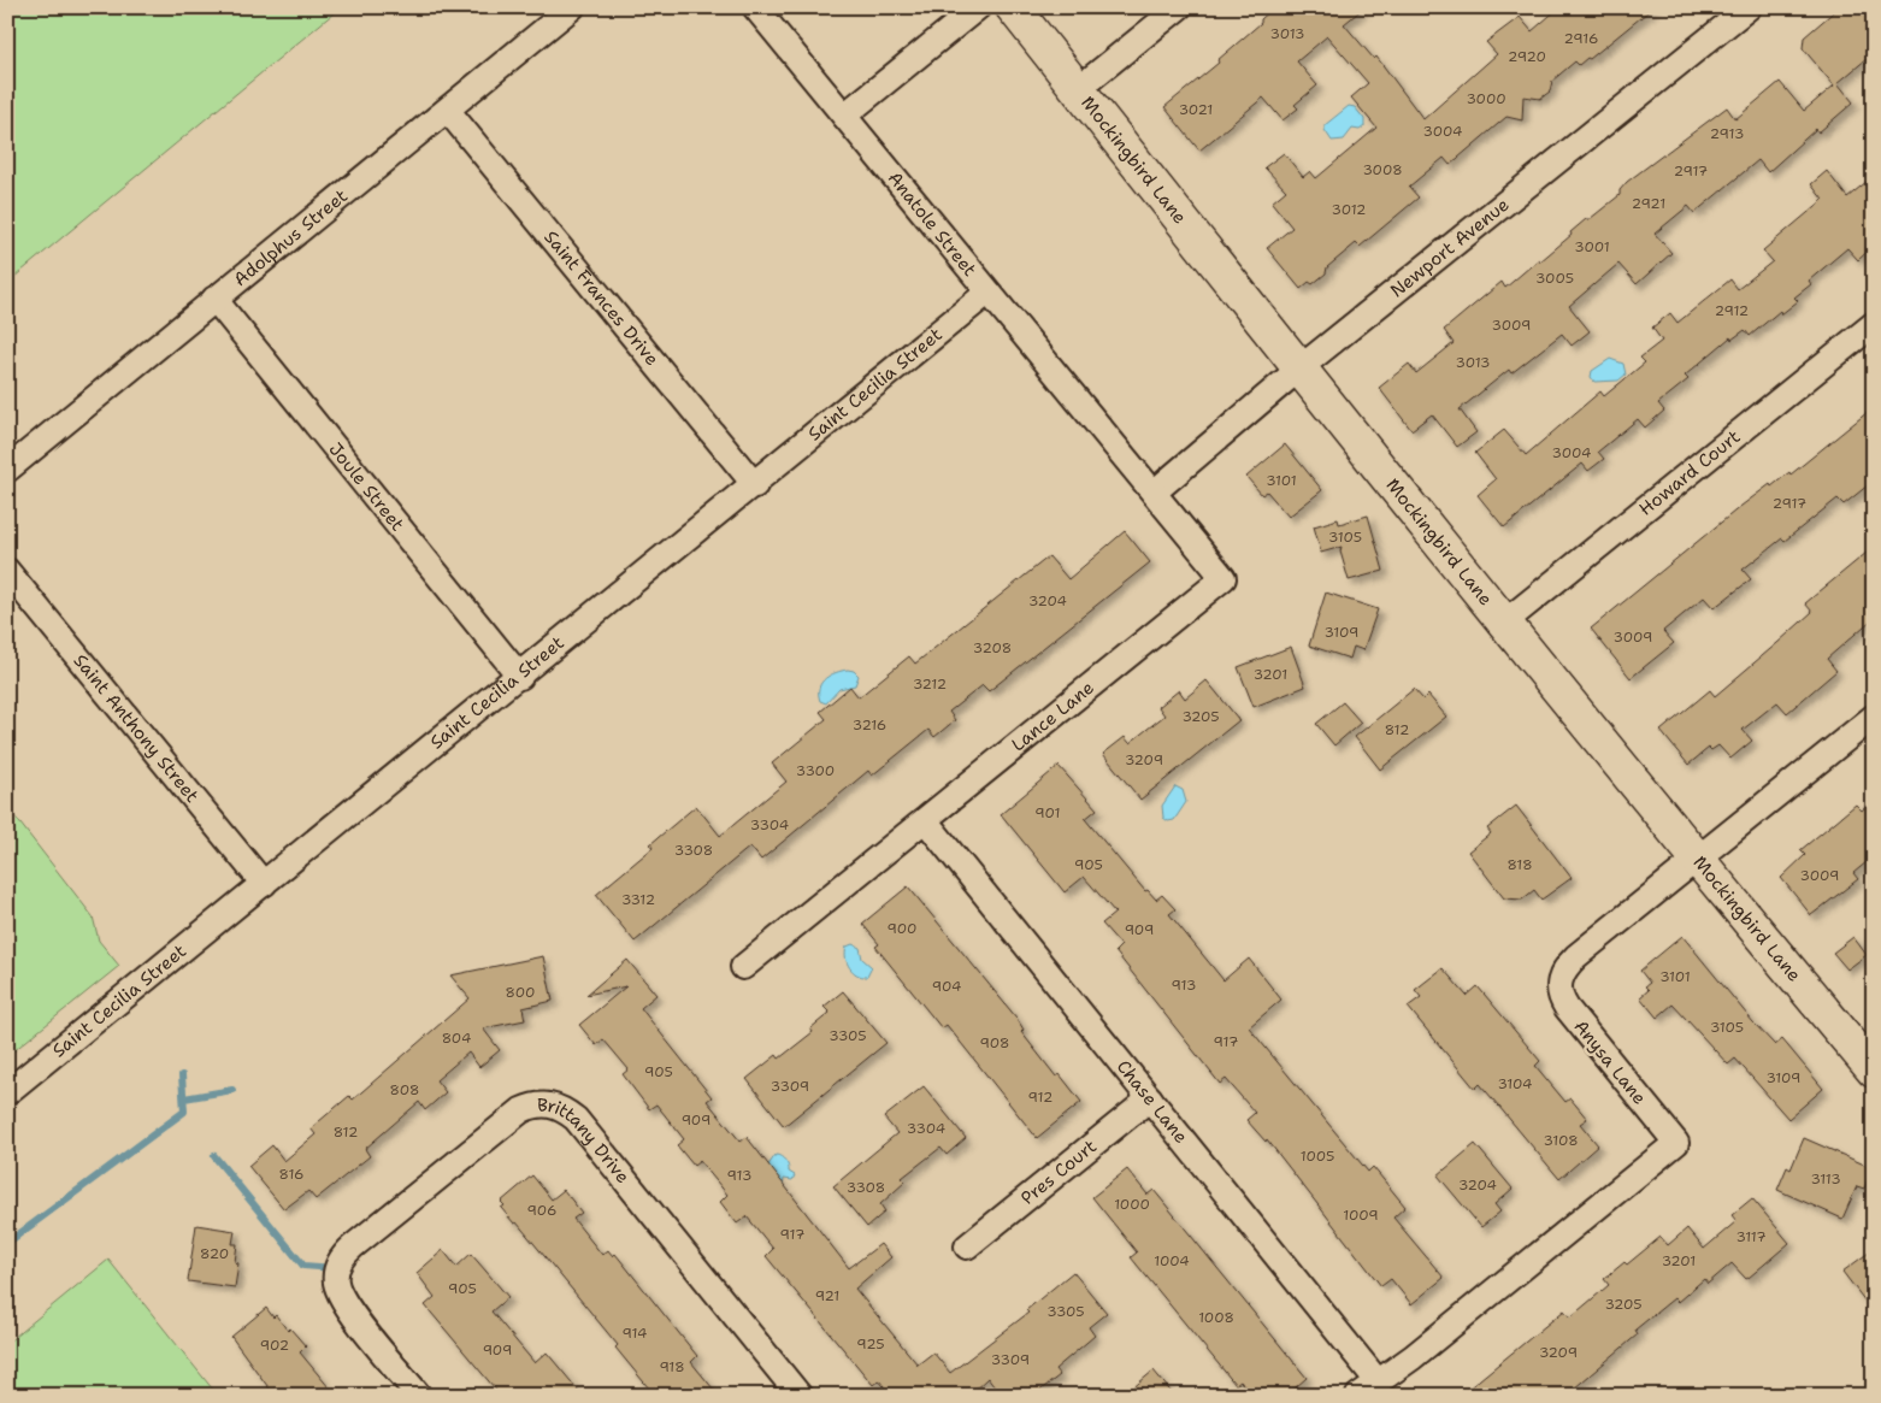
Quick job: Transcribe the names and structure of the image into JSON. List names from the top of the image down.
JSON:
{
  "streets": {
    "street": [
      "Mockingbird Lane",
      "Anatole Street",
      "Adolphus Street",
      "Newport Avenue",
      "Saint Frances Drive",
      "Saint Cecilia Street",
      "Howard Court",
      "Joule Street",
      "Lance Lane",
      "Saint Anthony Street",
      "Anysa Lane",
      "Chase Lane",
      "Brittany Drive",
      "Pres Court"
    ]
  },
  "crossings": [
    ["Mockingbird Lane", "Newport Avenue"],
    ["Mockingbird Lane", "Howard Court"],
    ["Mockingbird Lane", "Anysa Lane"],
    ["Anatole Street", "Saint Cecilia Street"],
    ["Anatole Street", "Lance Lane"],
    ["Adolphus Street", "Saint Frances Drive"],
    ["Adolphus Street", "Joule Street"],
    ["Newport Avenue", "Lance Lane"],
    ["Saint Frances Drive", "Saint Cecilia Street"],
    ["Saint Cecilia Street", "Joule Street"],
    ["Saint Cecilia Street", "Saint Anthony Street"],
    ["Lance Lane", "Chase Lane"],
    ["Anysa Lane", "Chase Lane"],
    ["Chase Lane", "Pres Court"]
  ],
  "house_numbers": [
    "3013",
    "2916",
    "2920",
    "3000",
    "3021",
    "3004",
    "2913",
    "3008",
    "2917",
    "2921",
    "3012",
    "3001",
    "3005",
    "2912",
    "3009",
    "3013",
    "3004",
    "3101",
    "2917",
    "3105",
    "3204",
    "3109",
    "3009",
    "3208",
    "3201",
    "3212",
    "3205",
    "3216",
    "812",
    "3209",
    "3300",
    "901",
    "3304",
    "3308",
    "905",
    "818",
    "3009",
    "3312",
    "900",
    "909",
    "3101",
    "913",
    "904",
    "800",
    "3105",
    "3305",
    "804",
    "917",
    "908",
    "905",
    "3109",
    "3104",
    "3309",
    "808",
    "912",
    "909",
    "3304",
    "812",
    "3108",
    "1005",
    "816",
    "913",
    "3113",
    "3204",
    "3308",
    "1000",
    "906",
    "1009",
    "917",
    "3117",
    "820",
    "1004",
    "3201",
    "905",
    "921",
    "3205",
    "3305",
    "1008",
    "914",
    "925",
    "902",
    "909",
    "3209",
    "3309",
    "918"
  ]
}
